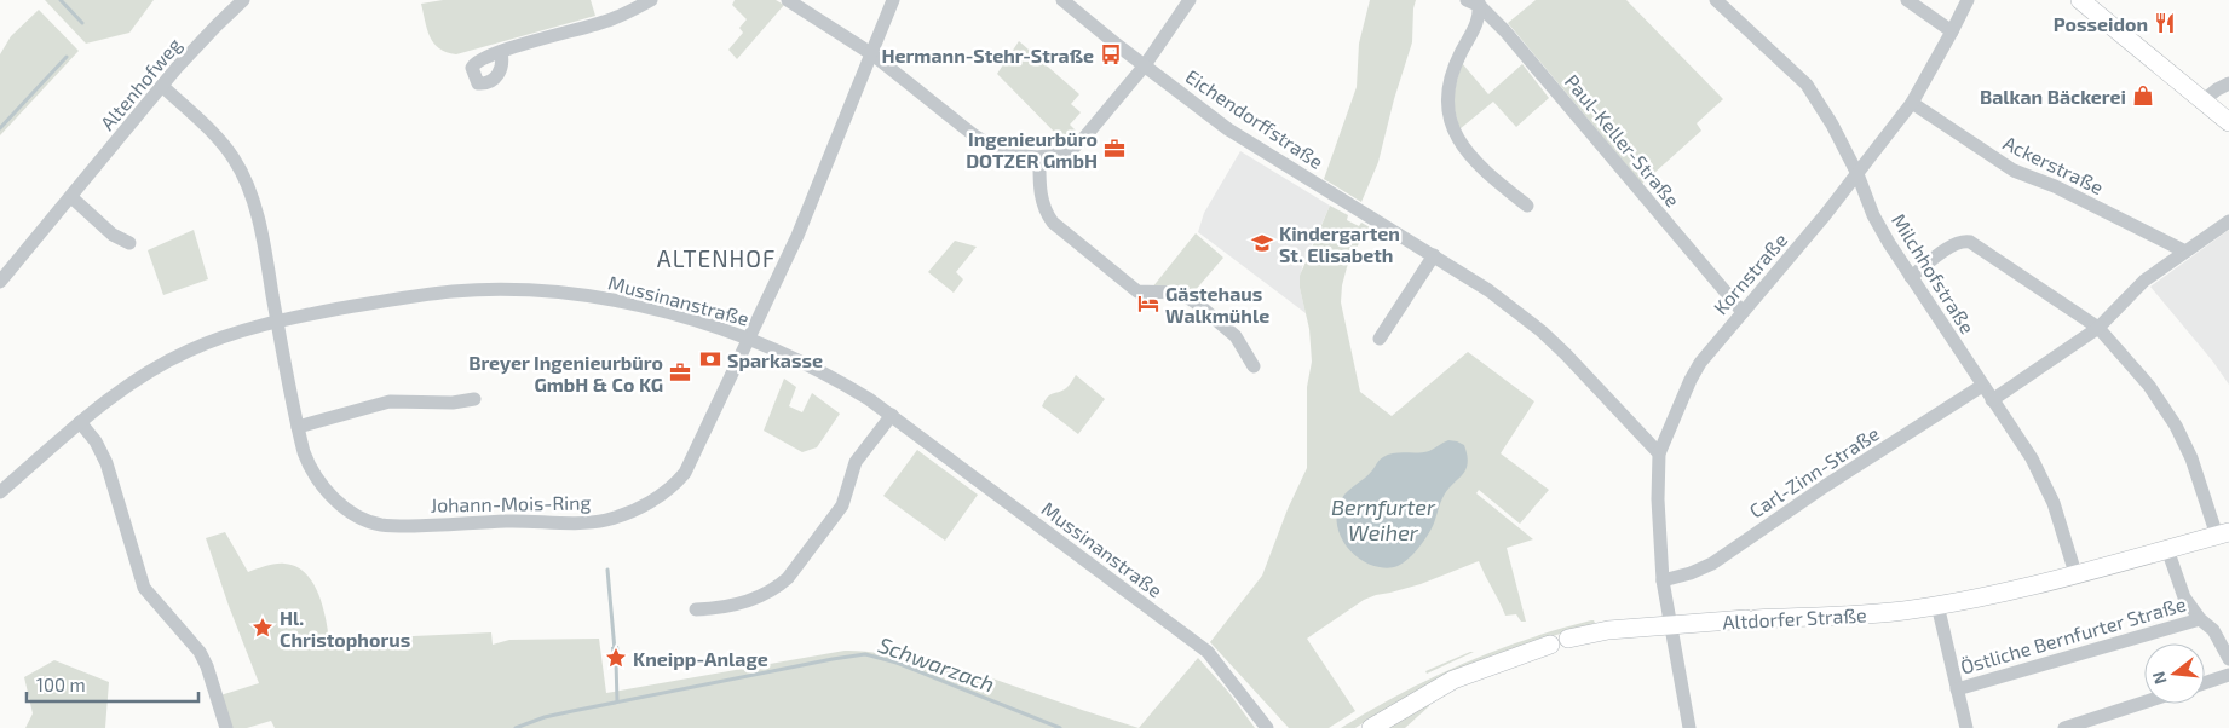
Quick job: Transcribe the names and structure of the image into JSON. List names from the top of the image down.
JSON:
{
  "streets": {
    "main road": ["Altdorfer Straße"],
    "street": [
      "Altenhofweg",
      "Eichendorffstraße",
      "Paul-Keller-Straße",
      "Ackerstraße",
      "Kornstraße",
      "Milchhofstraße",
      "Mussinanstraße",
      "Carl-Zinn-Straße",
      "Johann-Mois-Ring",
      "Östliche Bernfurter Straße"
    ]
  },
  "crossings": [
    ["Altenhofweg", "Johann-Mois-Ring"],
    ["Eichendorffstraße", "Kornstraße"],
    ["Paul-Keller-Straße", "Kornstraße"],
    ["Kornstraße", "Milchhofstraße"],
    ["Kornstraße", "Carl-Zinn-Straße"],
    ["Kornstraße", "Altdorfer Straße"],
    ["Milchhofstraße", "Carl-Zinn-Straße"],
    ["Milchhofstraße", "Altdorfer Straße"],
    ["Mussinanstraße", "Johann-Mois-Ring"]
  ],
  "districts": ["ALTENHOF"],
  "water": ["Bernfurter Weiher", "Schwarzach"],
  "places": {
    "restaurant": ["Posseidon"],
    "bus stop": ["Hermann-Stehr-Straße"],
    "shop": ["Balkan Bäckerei"],
    "office": ["Ingenieurbüro DOTZER GmbH", "Breyer Ingenieurbüro GmbH & Co KG"],
    "school or university": ["Kindergarten St. Elisabeth"],
    "hotel": ["Gästehaus Walkmühle"],
    "bank": ["Sparkasse"],
    "place": ["Hl. Christophorus", "Kneipp-Anlage"]
  },
  "scale_bar": "100 m",
  "north": "left"
}
